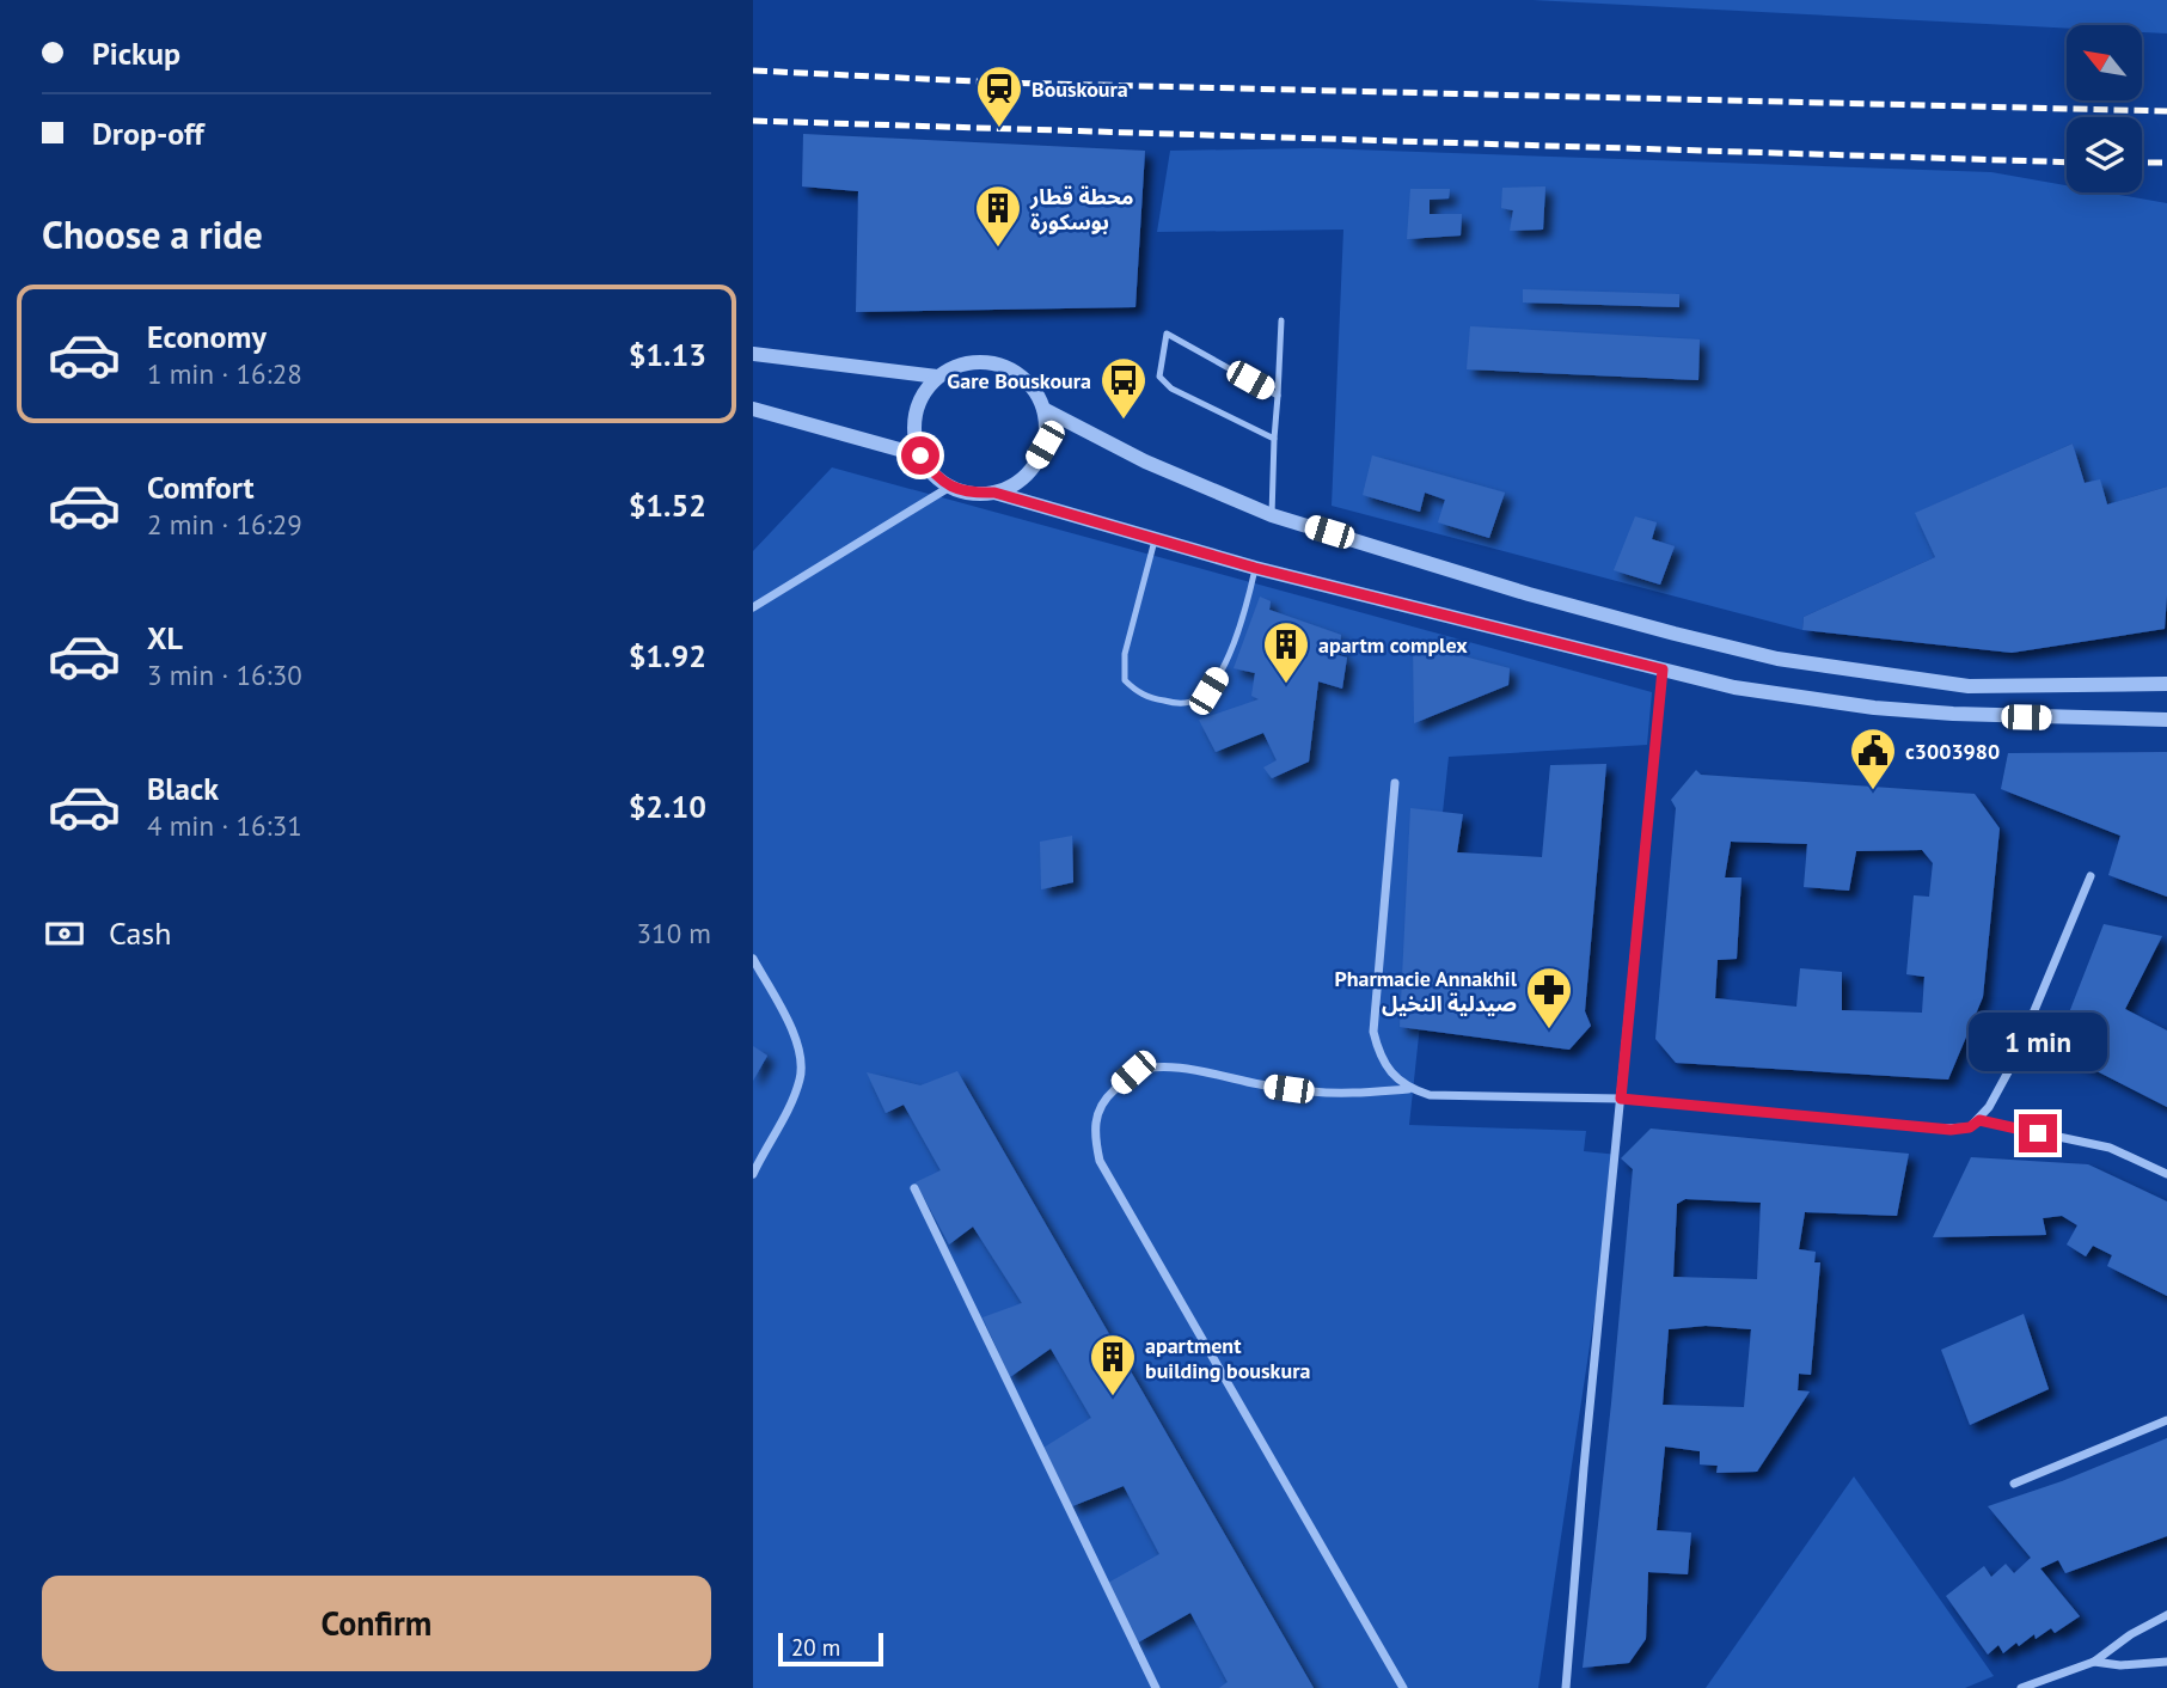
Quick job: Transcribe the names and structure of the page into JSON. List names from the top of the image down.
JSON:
{
  "places": {
    "station": ["Bouskoura"],
    "building": ["محطة قطار بوسكورة", "apartm complex", "apartment building bouskura"],
    "bus stop": ["Gare Bouskoura"],
    "public building": ["c3003980"],
    "pharmacy": ["Pharmacie Annakhil صيدلية النخيل"]
  },
  "scale_bar": "20 m",
  "north": "top left",
  "page": {
    "banner": ["Pickup", "Drop-off"],
    "heading": "Choose a ride",
    "list": [
      {
        "name": "Economy",
        "note": "1 min · 16:28",
        "value": "$1.13"
      },
      {
        "name": "Comfort",
        "note": "2 min · 16:29",
        "value": "$1.52"
      },
      {
        "name": "XL",
        "note": "3 min · 16:30",
        "value": "$1.92"
      },
      {
        "name": "Black",
        "note": "4 min · 16:31",
        "value": "$2.10"
      }
    ],
    "pay": ["Cash", "310 m"],
    "bubble": "1 min",
    "buttons": "Confirm",
    "scale": "20 m"
  }
}
